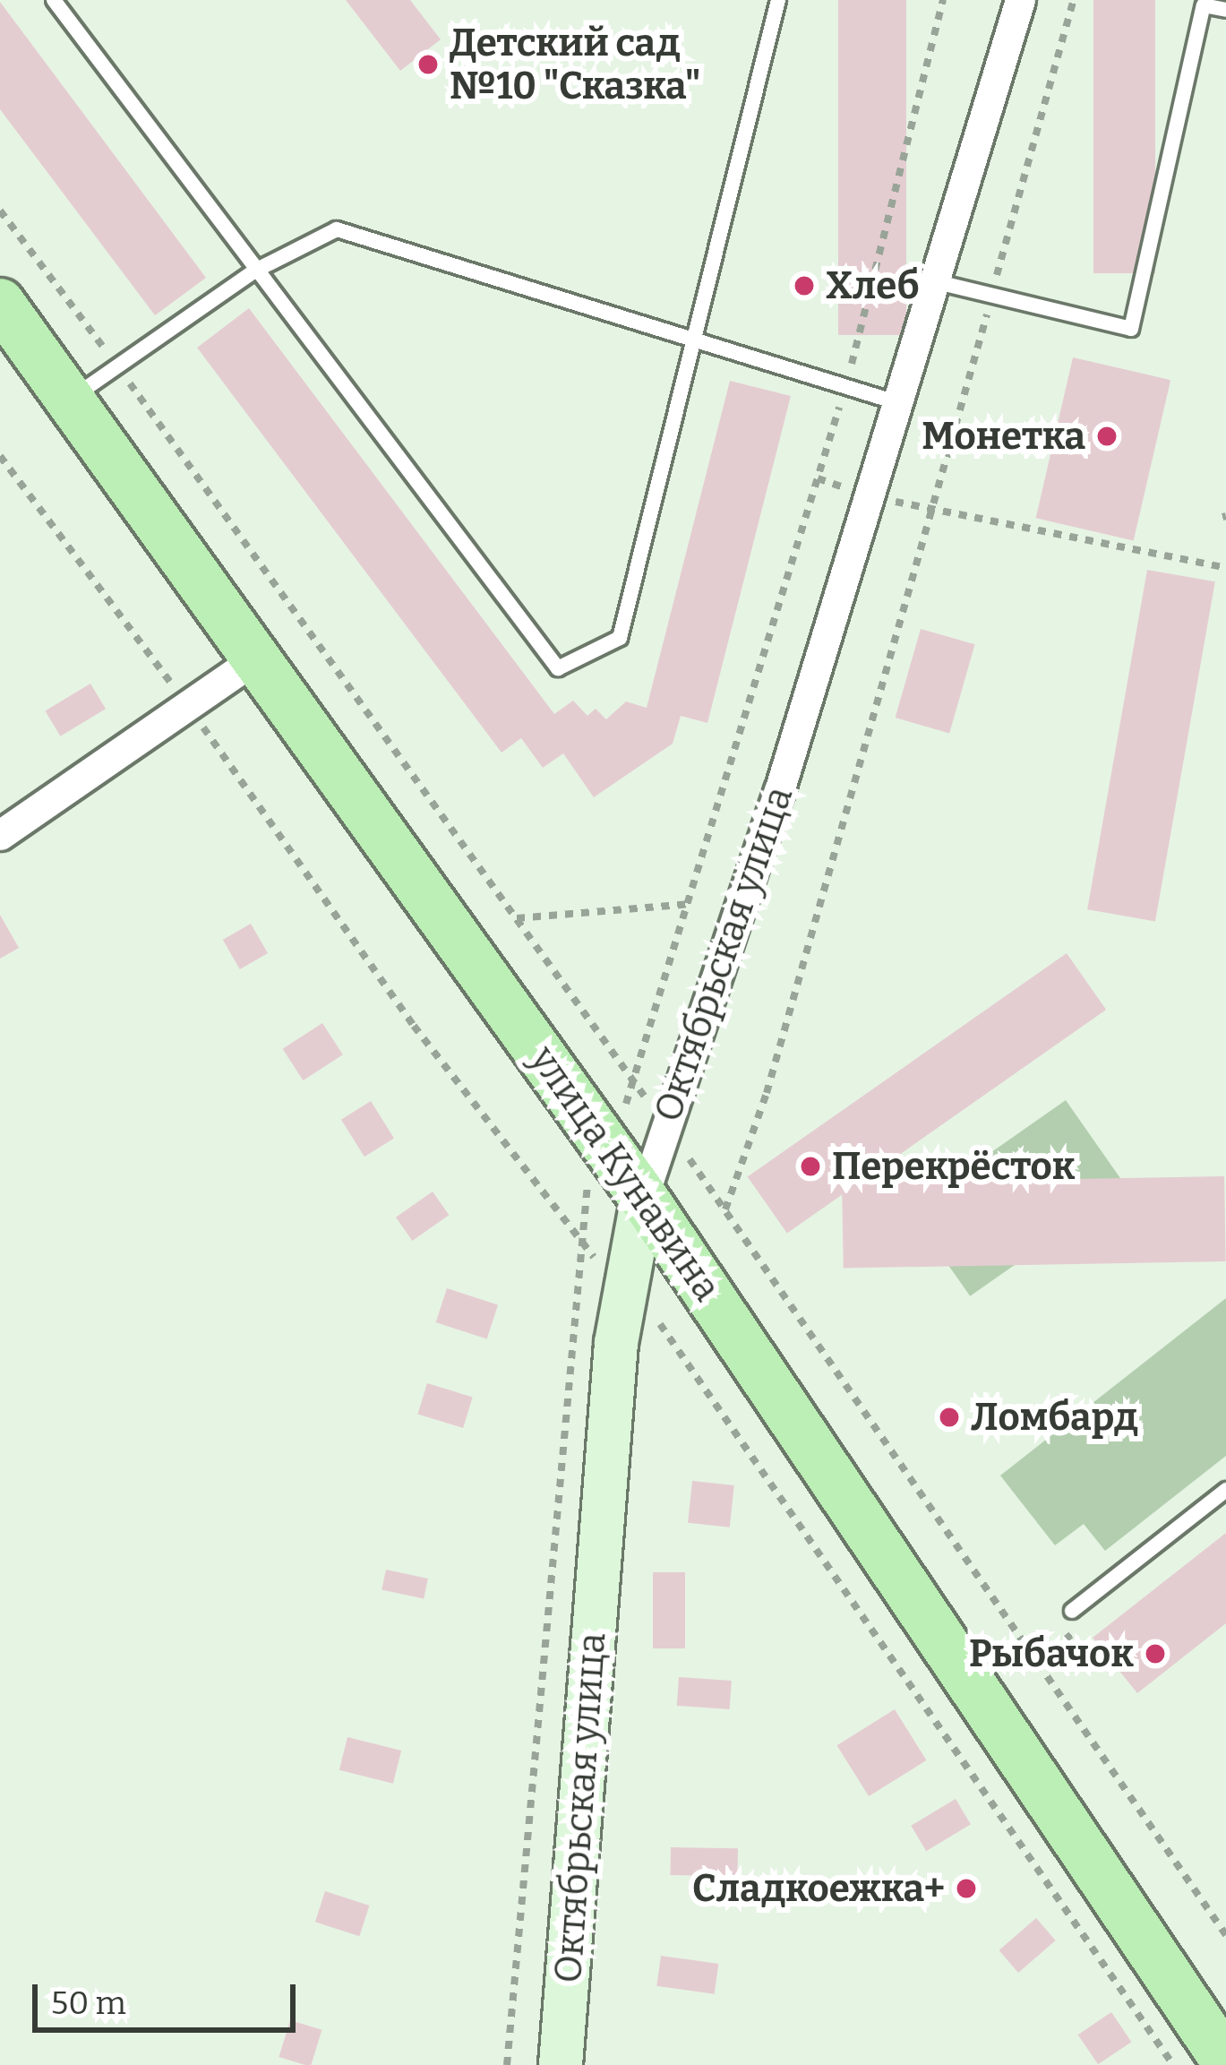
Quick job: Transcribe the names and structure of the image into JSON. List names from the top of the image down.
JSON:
{
  "streets": {
    "main road": ["Октябрьская улица", "улица Кунавина"]
  },
  "crossings": [
    ["Октябрьская улица", "улица Кунавина"]
  ],
  "places": [
    "Детский сад №10 \"Сказка\"",
    "Хлеб",
    "Монетка",
    "Перекрёсток",
    "Ломбард",
    "Рыбачок",
    "Сладкоежка+"
  ],
  "scale_bar": "50 m"
}
